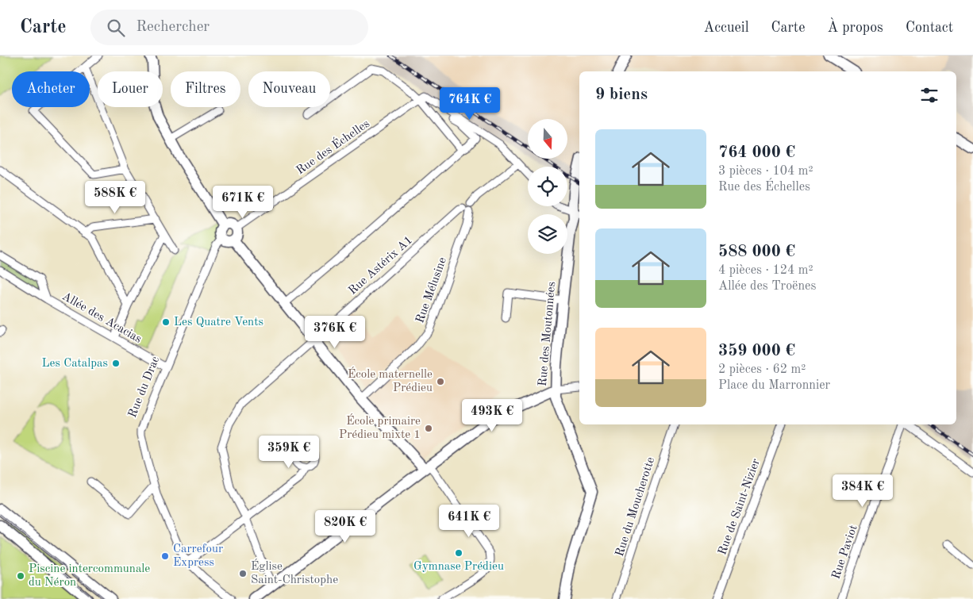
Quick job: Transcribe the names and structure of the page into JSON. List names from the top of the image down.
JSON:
{
  "streets": {
    "street": [
      "Rue des Échelles",
      "Rue Astérix A1",
      "Rue Mélusine",
      "Allée des Acacias",
      "Rue des Moutonnées",
      "Rue du Drac",
      "Rue du Moucherotte",
      "Rue de Saint-Nizier",
      "Rue Paviot"
    ]
  },
  "crossings": [
    ["Rue des Échelles", "Rue du Drac"],
    ["Rue Astérix A1", "Rue Mélusine"],
    ["Allée des Acacias", "Rue du Drac"]
  ],
  "places": [
    "Les Quatre Vents",
    "Les Catalpas",
    "École maternelle Prédieu",
    "École primaire Prédieu mixte 1",
    "Gymnase Prédieu",
    "Carrefour Express",
    "Église Saint-Christophe",
    "Piscine intercommunale du Néron"
  ],
  "north": "bottom",
  "page": {
    "header": "Carte",
    "search": "Rechercher",
    "nav": [
      "Accueil",
      "Carte",
      "À propos",
      "Contact"
    ],
    "chip": [
      "Acheter",
      "Louer",
      "Filtres",
      "Nouveau"
    ],
    "heading": "9 biens",
    "price": [
      "764K €",
      "588K €",
      "671K €",
      "376K €",
      "493K €",
      "359K €",
      "384K €",
      "641K €",
      "820K €"
    ],
    "list": [
      {
        "name": "764 000 €",
        "note": "3 pièces · 104 m² · Rue des Échelles"
      },
      {
        "name": "588 000 €",
        "note": "4 pièces · 124 m² · Allée des Troënes"
      },
      {
        "name": "359 000 €",
        "note": "2 pièces · 62 m² · Place du Marronnier"
      }
    ]
  }
}
